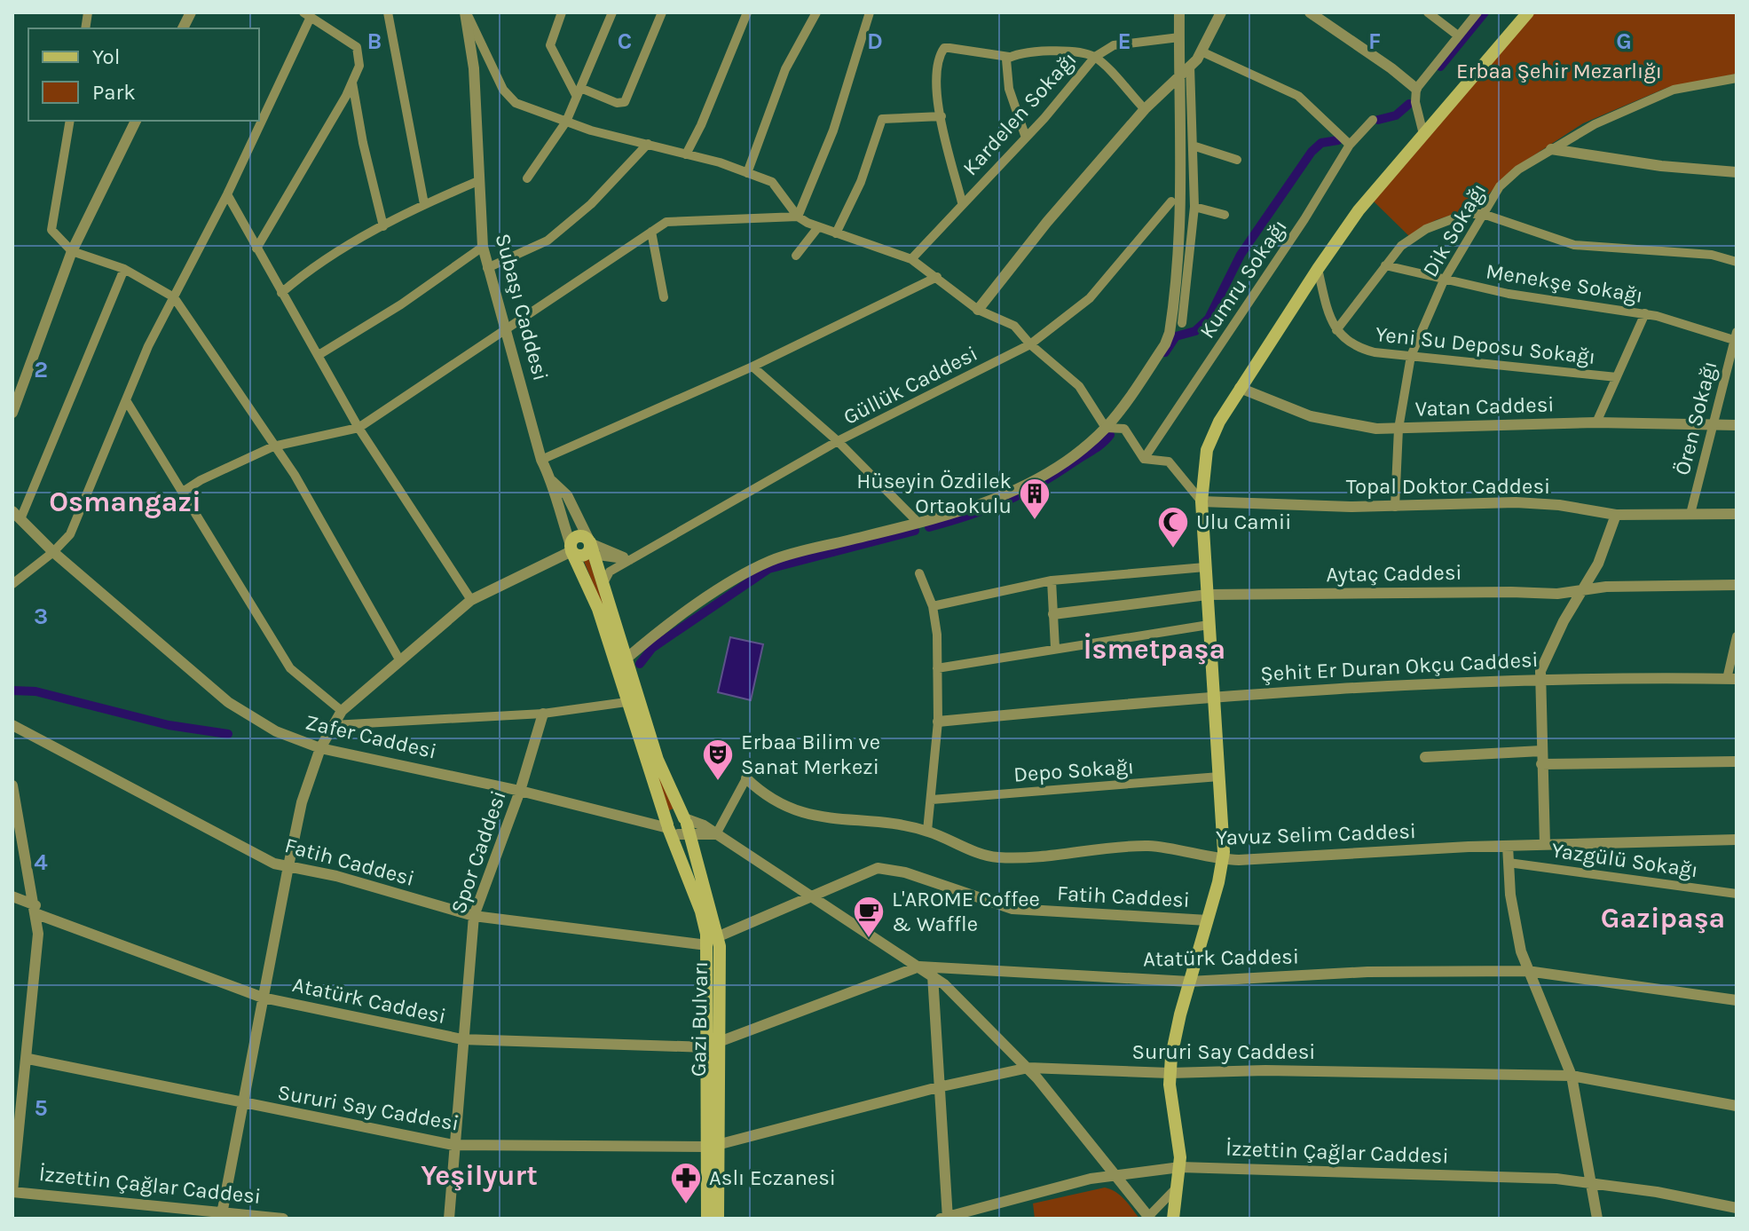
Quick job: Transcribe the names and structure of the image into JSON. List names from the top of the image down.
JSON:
{
  "streets": {
    "main road": ["Gazi Bulvarı"],
    "street": [
      "Kardelen Sokağı",
      "Dik Sokağı",
      "Kumru Sokağı",
      "Menekşe Sokağı",
      "Subaşı Caddesi",
      "Yeni Su Deposu Sokağı",
      "Güllük Caddesi",
      "Vatan Caddesi",
      "Ören Sokağı",
      "Topal Doktor Caddesi",
      "Aytaç Caddesi",
      "Şehit Er Duran Okçu Caddesi",
      "Zafer Caddesi",
      "Depo Sokağı",
      "Yavuz Selim Caddesi",
      "Spor Caddesi",
      "Yazgülü Sokağı",
      "Fatih Caddesi",
      "Atatürk Caddesi",
      "Sururi Say Caddesi",
      "İzzettin Çağlar Caddesi"
    ]
  },
  "crossings": [
    ["Dik Sokağı", "Menekşe Sokağı"],
    ["Dik Sokağı", "Yeni Su Deposu Sokağı"],
    ["Dik Sokağı", "Vatan Caddesi"],
    ["Dik Sokağı", "Topal Doktor Caddesi"],
    ["Menekşe Sokağı", "Ören Sokağı"],
    ["Subaşı Caddesi", "Gazi Bulvarı"],
    ["Güllük Caddesi", "Gazi Bulvarı"],
    ["Vatan Caddesi", "Ören Sokağı"],
    ["Ören Sokağı", "Topal Doktor Caddesi"],
    ["Zafer Caddesi", "Spor Caddesi"],
    ["Zafer Caddesi", "Gazi Bulvarı"],
    ["Spor Caddesi", "Fatih Caddesi"],
    ["Spor Caddesi", "Atatürk Caddesi"],
    ["Spor Caddesi", "Sururi Say Caddesi"],
    ["Fatih Caddesi", "Gazi Bulvarı"],
    ["Atatürk Caddesi", "Gazi Bulvarı"],
    ["Gazi Bulvarı", "Sururi Say Caddesi"]
  ],
  "districts": [
    "Osmangazi",
    "İsmetpaşa",
    "Gazipaşa",
    "Yeşilyurt"
  ],
  "parks": ["Erbaa Şehir Mezarlığı"],
  "places": {
    "building": ["Hüseyin Özdilek Ortaokulu"],
    "mosque": ["Ulu Camii"],
    "theatre": ["Erbaa Bilim ve Sanat Merkezi"],
    "cafe": ["L'AROME Coffee & Waffle"],
    "pharmacy": ["Aslı Eczanesi"]
  },
  "legend": ["Yol", "Park"],
  "grid": {
    "columns": [
      "B",
      "C",
      "D",
      "E",
      "F",
      "G"
    ],
    "rows": [
      "2",
      "3",
      "4",
      "5"
    ]
  }
}
